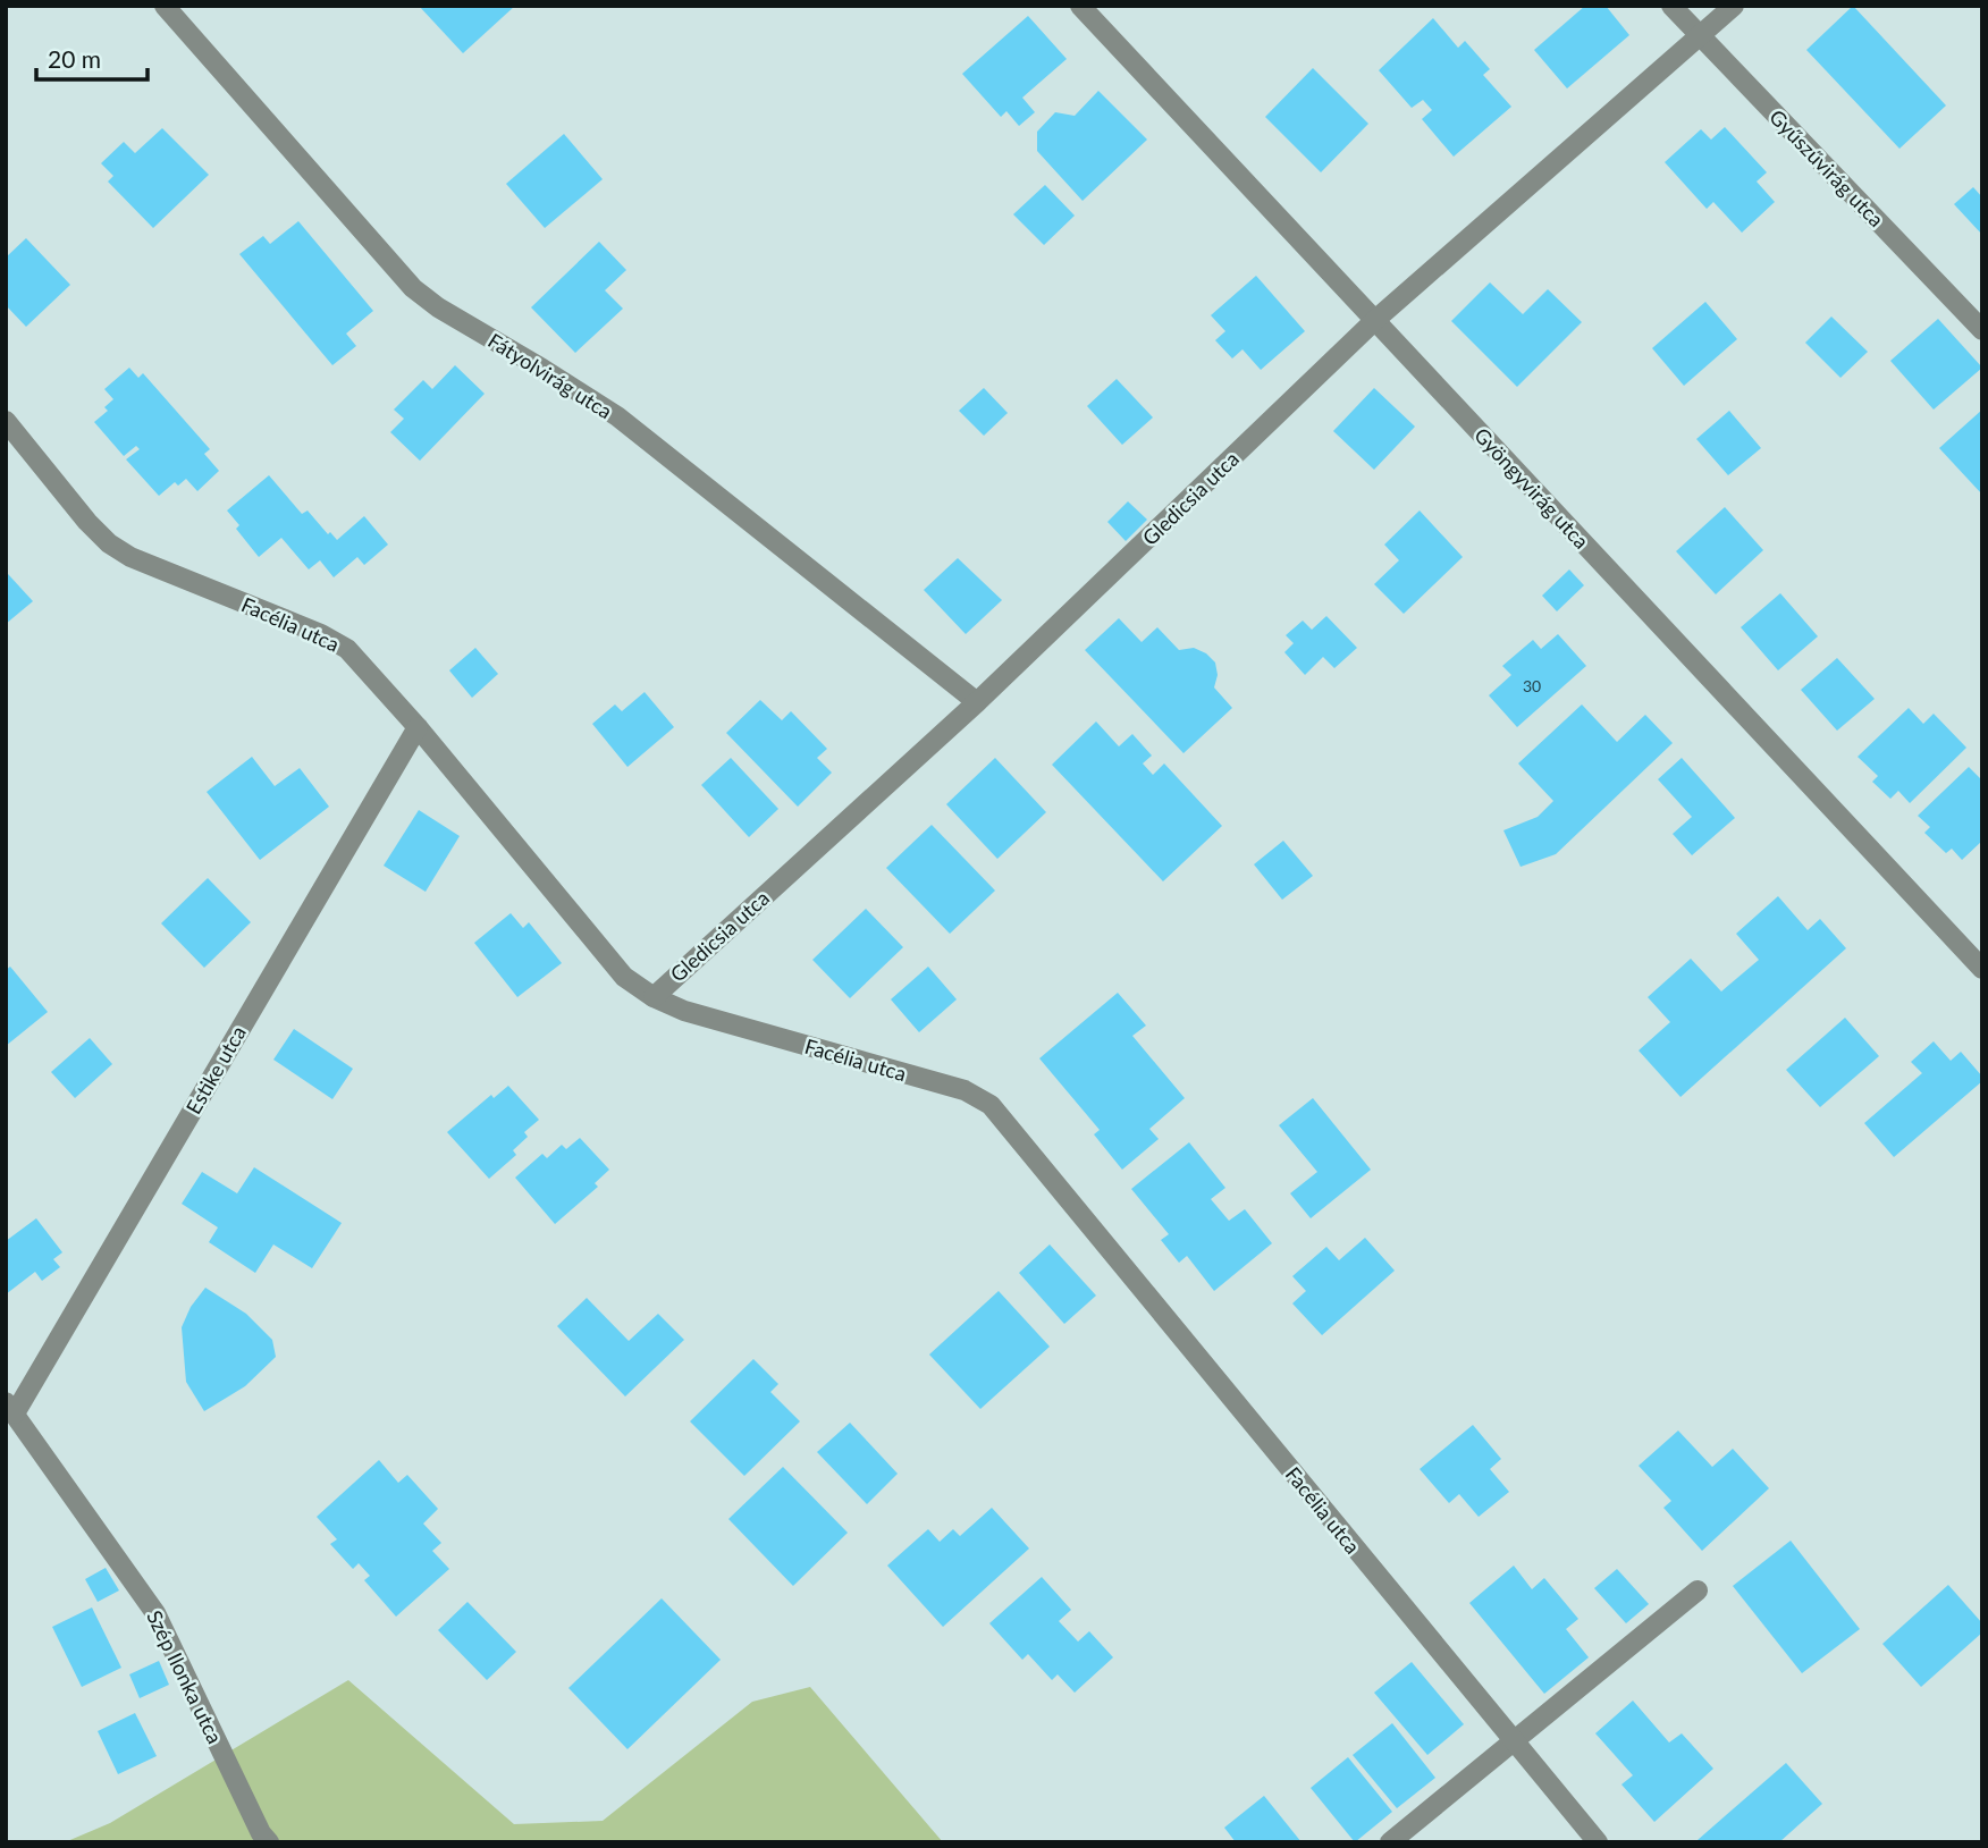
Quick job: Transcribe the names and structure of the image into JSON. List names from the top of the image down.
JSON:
{
  "streets": {
    "street": [
      "Gyűszűvirág utca",
      "Fátyolvirág utca",
      "Gyöngyvirág utca",
      "Gledicsia utca",
      "Facélia utca",
      "Estike utca",
      "Szép Ilonka utca"
    ]
  },
  "crossings": [
    ["Gyűszűvirág utca", "Gledicsia utca"],
    ["Fátyolvirág utca", "Gledicsia utca"],
    ["Gyöngyvirág utca", "Gledicsia utca"],
    ["Gledicsia utca", "Facélia utca"],
    ["Facélia utca", "Estike utca"],
    ["Estike utca", "Szép Ilonka utca"]
  ],
  "house_numbers": ["30"],
  "scale_bar": "20 m"
}
